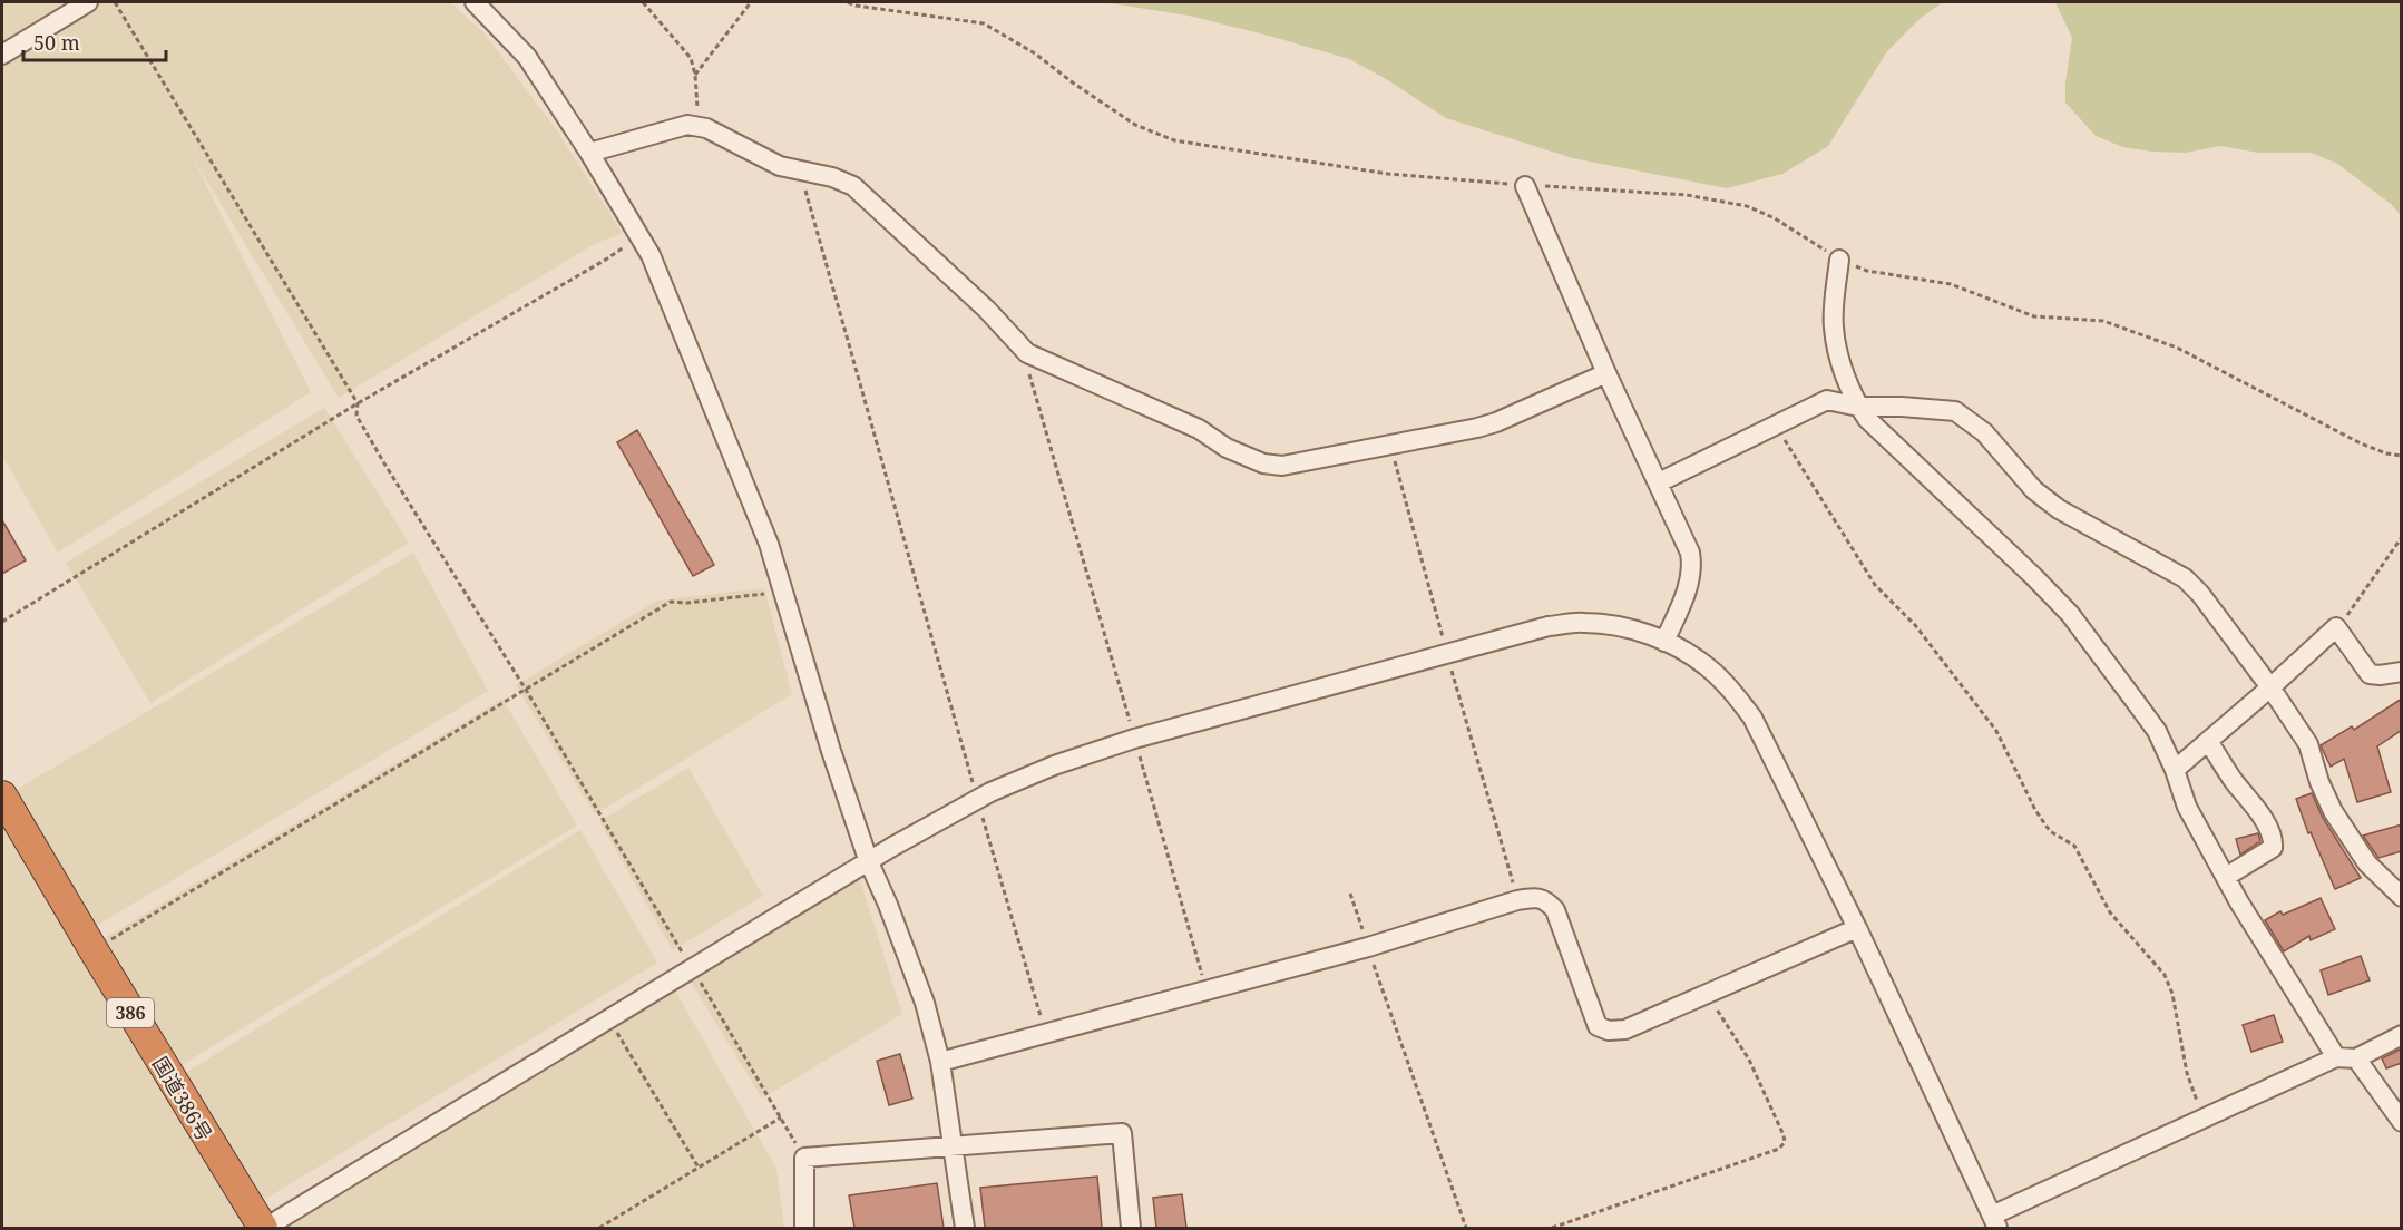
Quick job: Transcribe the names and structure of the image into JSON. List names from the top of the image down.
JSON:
{
  "streets": {
    "highway": ["386", "国道386号"]
  },
  "scale_bar": "50 m"
}
